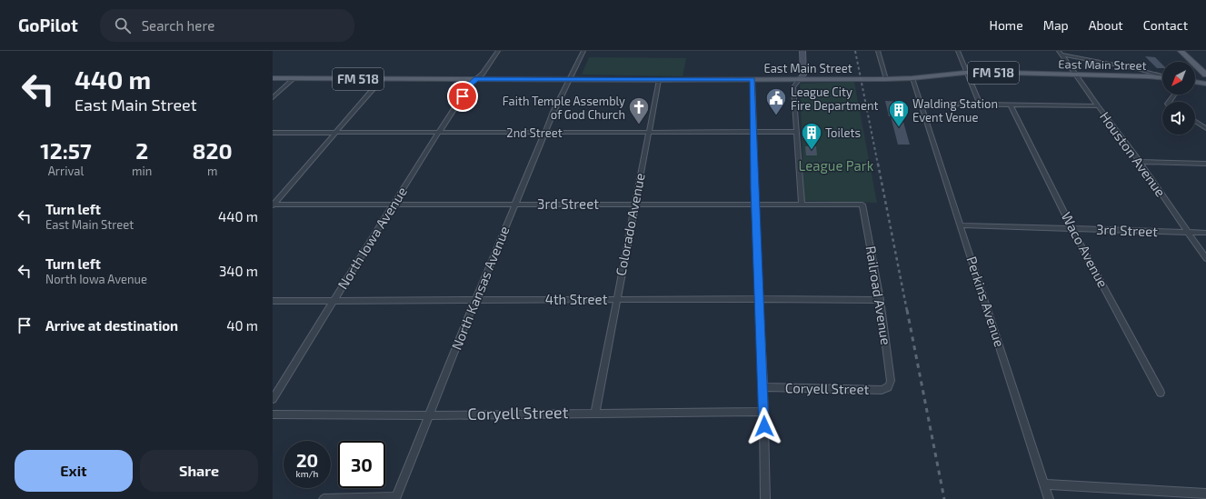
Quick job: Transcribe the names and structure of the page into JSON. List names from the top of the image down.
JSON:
{
  "streets": {
    "main road": ["East Main Street", "FM 518"],
    "street": [
      "2nd Street",
      "Houston Avenue",
      "3rd Street",
      "Colorado Avenue",
      "North Iowa Avenue",
      "Waco Avenue",
      "North Kansas Avenue",
      "Railroad Avenue",
      "4th Street",
      "Perkins Avenue",
      "Coryell Street"
    ]
  },
  "crossings": [
    ["East Main Street", "Houston Avenue"],
    ["East Main Street", "Colorado Avenue"],
    ["East Main Street", "North Iowa Avenue"],
    ["East Main Street", "North Kansas Avenue"],
    ["East Main Street", "Perkins Avenue"],
    ["2nd Street", "Colorado Avenue"],
    ["2nd Street", "North Iowa Avenue"],
    ["2nd Street", "North Kansas Avenue"],
    ["Houston Avenue", "3rd Street"],
    ["3rd Street", "Colorado Avenue"],
    ["3rd Street", "North Iowa Avenue"],
    ["3rd Street", "Waco Avenue"],
    ["3rd Street", "North Kansas Avenue"],
    ["3rd Street", "Railroad Avenue"],
    ["3rd Street", "Perkins Avenue"],
    ["Colorado Avenue", "4th Street"],
    ["Colorado Avenue", "Coryell Street"],
    ["North Iowa Avenue", "4th Street"],
    ["North Kansas Avenue", "4th Street"],
    ["North Kansas Avenue", "Coryell Street"],
    ["Railroad Avenue", "4th Street"],
    ["Railroad Avenue", "Coryell Street"]
  ],
  "parks": ["League Park"],
  "places": {
    "public building": ["League City Fire Department"],
    "church": ["Faith Temple Assembly of God Church"],
    "building": ["Walding Station Event Venue", "Toilets"]
  },
  "north": "bottom left",
  "page": {
    "header": "GoPilot",
    "search": "Search here",
    "nav": [
      "Home",
      "Map",
      "About",
      "Contact"
    ],
    "turn": ["440 m", "East Main Street"],
    "eta": [
      "12:57",
      "Arrival",
      "2",
      "min",
      "820",
      "m"
    ],
    "list": [
      {
        "name": "Turn left",
        "note": "East Main Street",
        "value": "440 m"
      },
      {
        "name": "Turn left",
        "note": "North Iowa Avenue",
        "value": "340 m"
      },
      {
        "name": "Arrive at destination",
        "value": "40 m"
      }
    ],
    "speed": "20 km/h",
    "limit": "30",
    "buttons": ["Exit", "Share"]
  }
}
